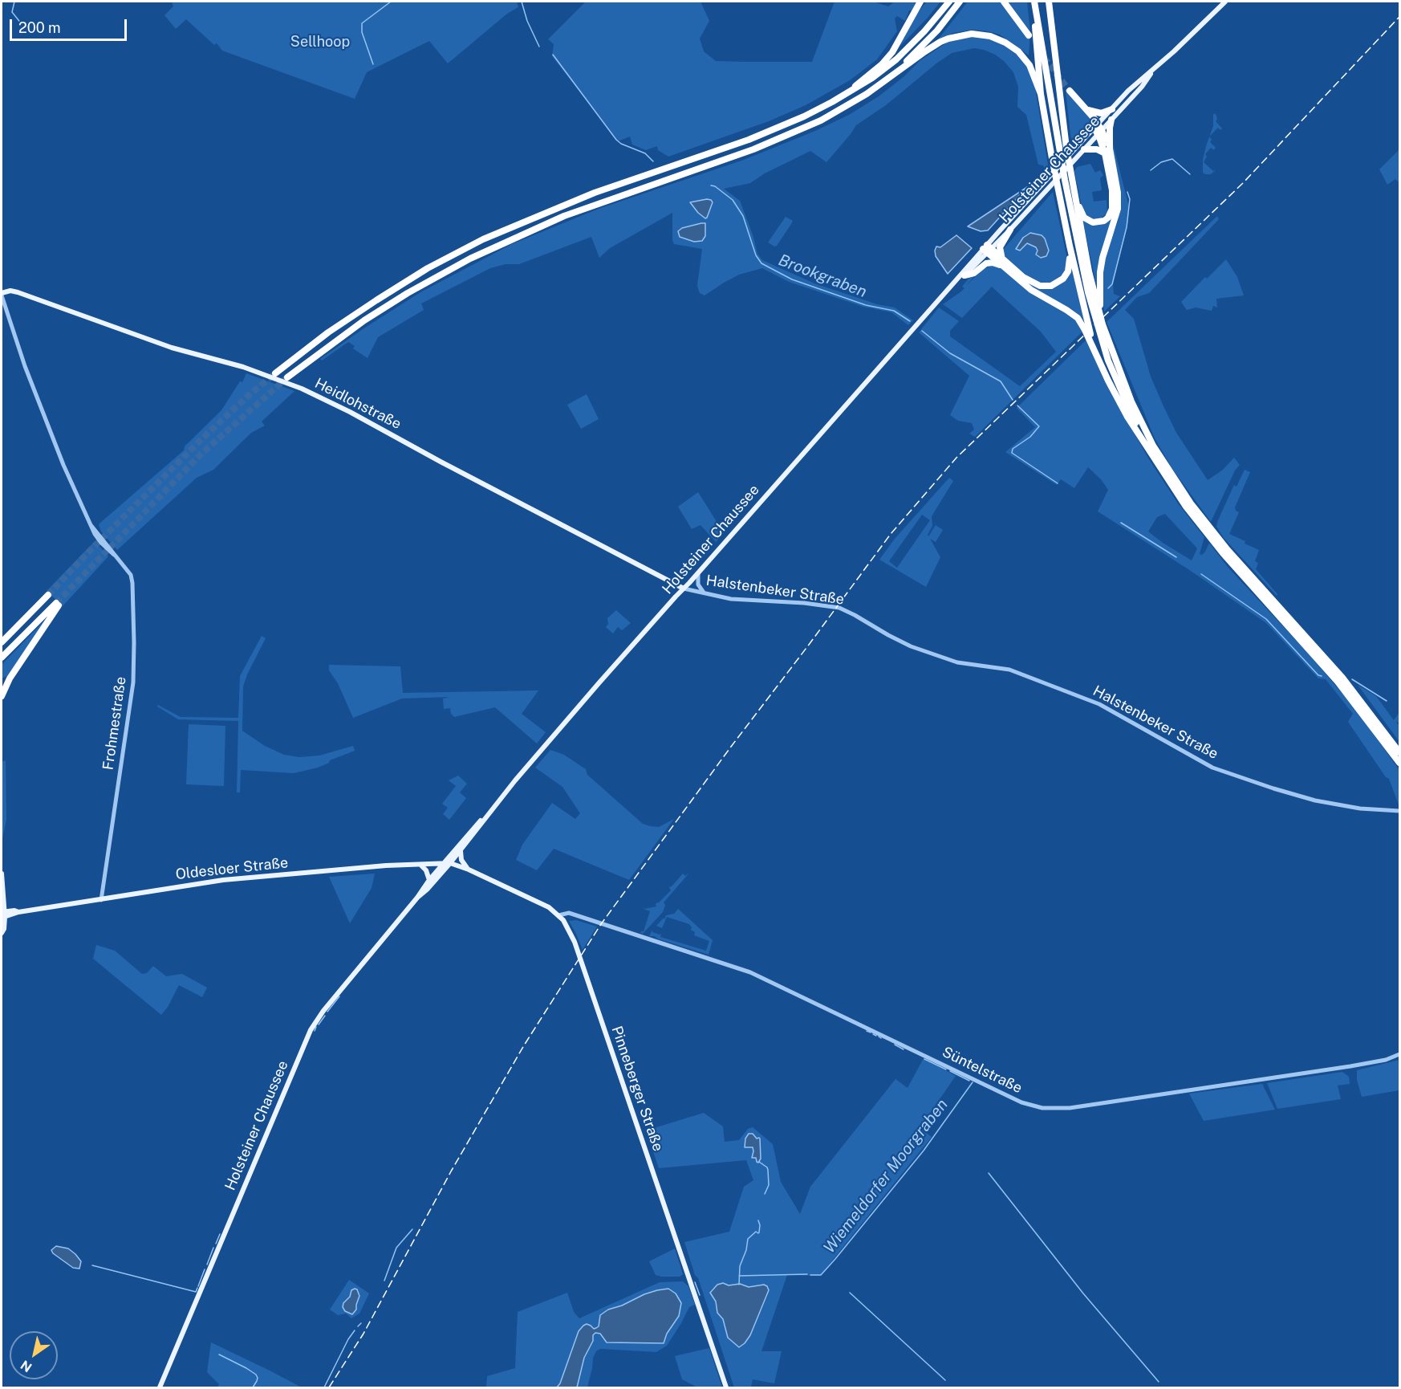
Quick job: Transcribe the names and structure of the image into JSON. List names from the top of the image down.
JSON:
{
  "streets": {
    "main road": [
      "Holsteiner Chaussee",
      "Heidlohstraße",
      "Oldesloer Straße",
      "Pinneberger Straße"
    ],
    "street": ["Halstenbeker Straße", "Frohmestraße", "Süntelstraße"]
  },
  "crossings": [
    ["Holsteiner Chaussee", "Heidlohstraße"],
    ["Holsteiner Chaussee", "Halstenbeker Straße"],
    ["Holsteiner Chaussee", "Oldesloer Straße"],
    ["Holsteiner Chaussee", "Pinneberger Straße"],
    ["Heidlohstraße", "Halstenbeker Straße"],
    ["Heidlohstraße", "Frohmestraße"],
    ["Frohmestraße", "Oldesloer Straße"],
    ["Oldesloer Straße", "Pinneberger Straße"],
    ["Süntelstraße", "Pinneberger Straße"]
  ],
  "water": ["Brookgraben", "Wiemeldorfer Moorgraben"],
  "parks": ["Sellhoop"],
  "scale_bar": "200 m",
  "north": "bottom left"
}
